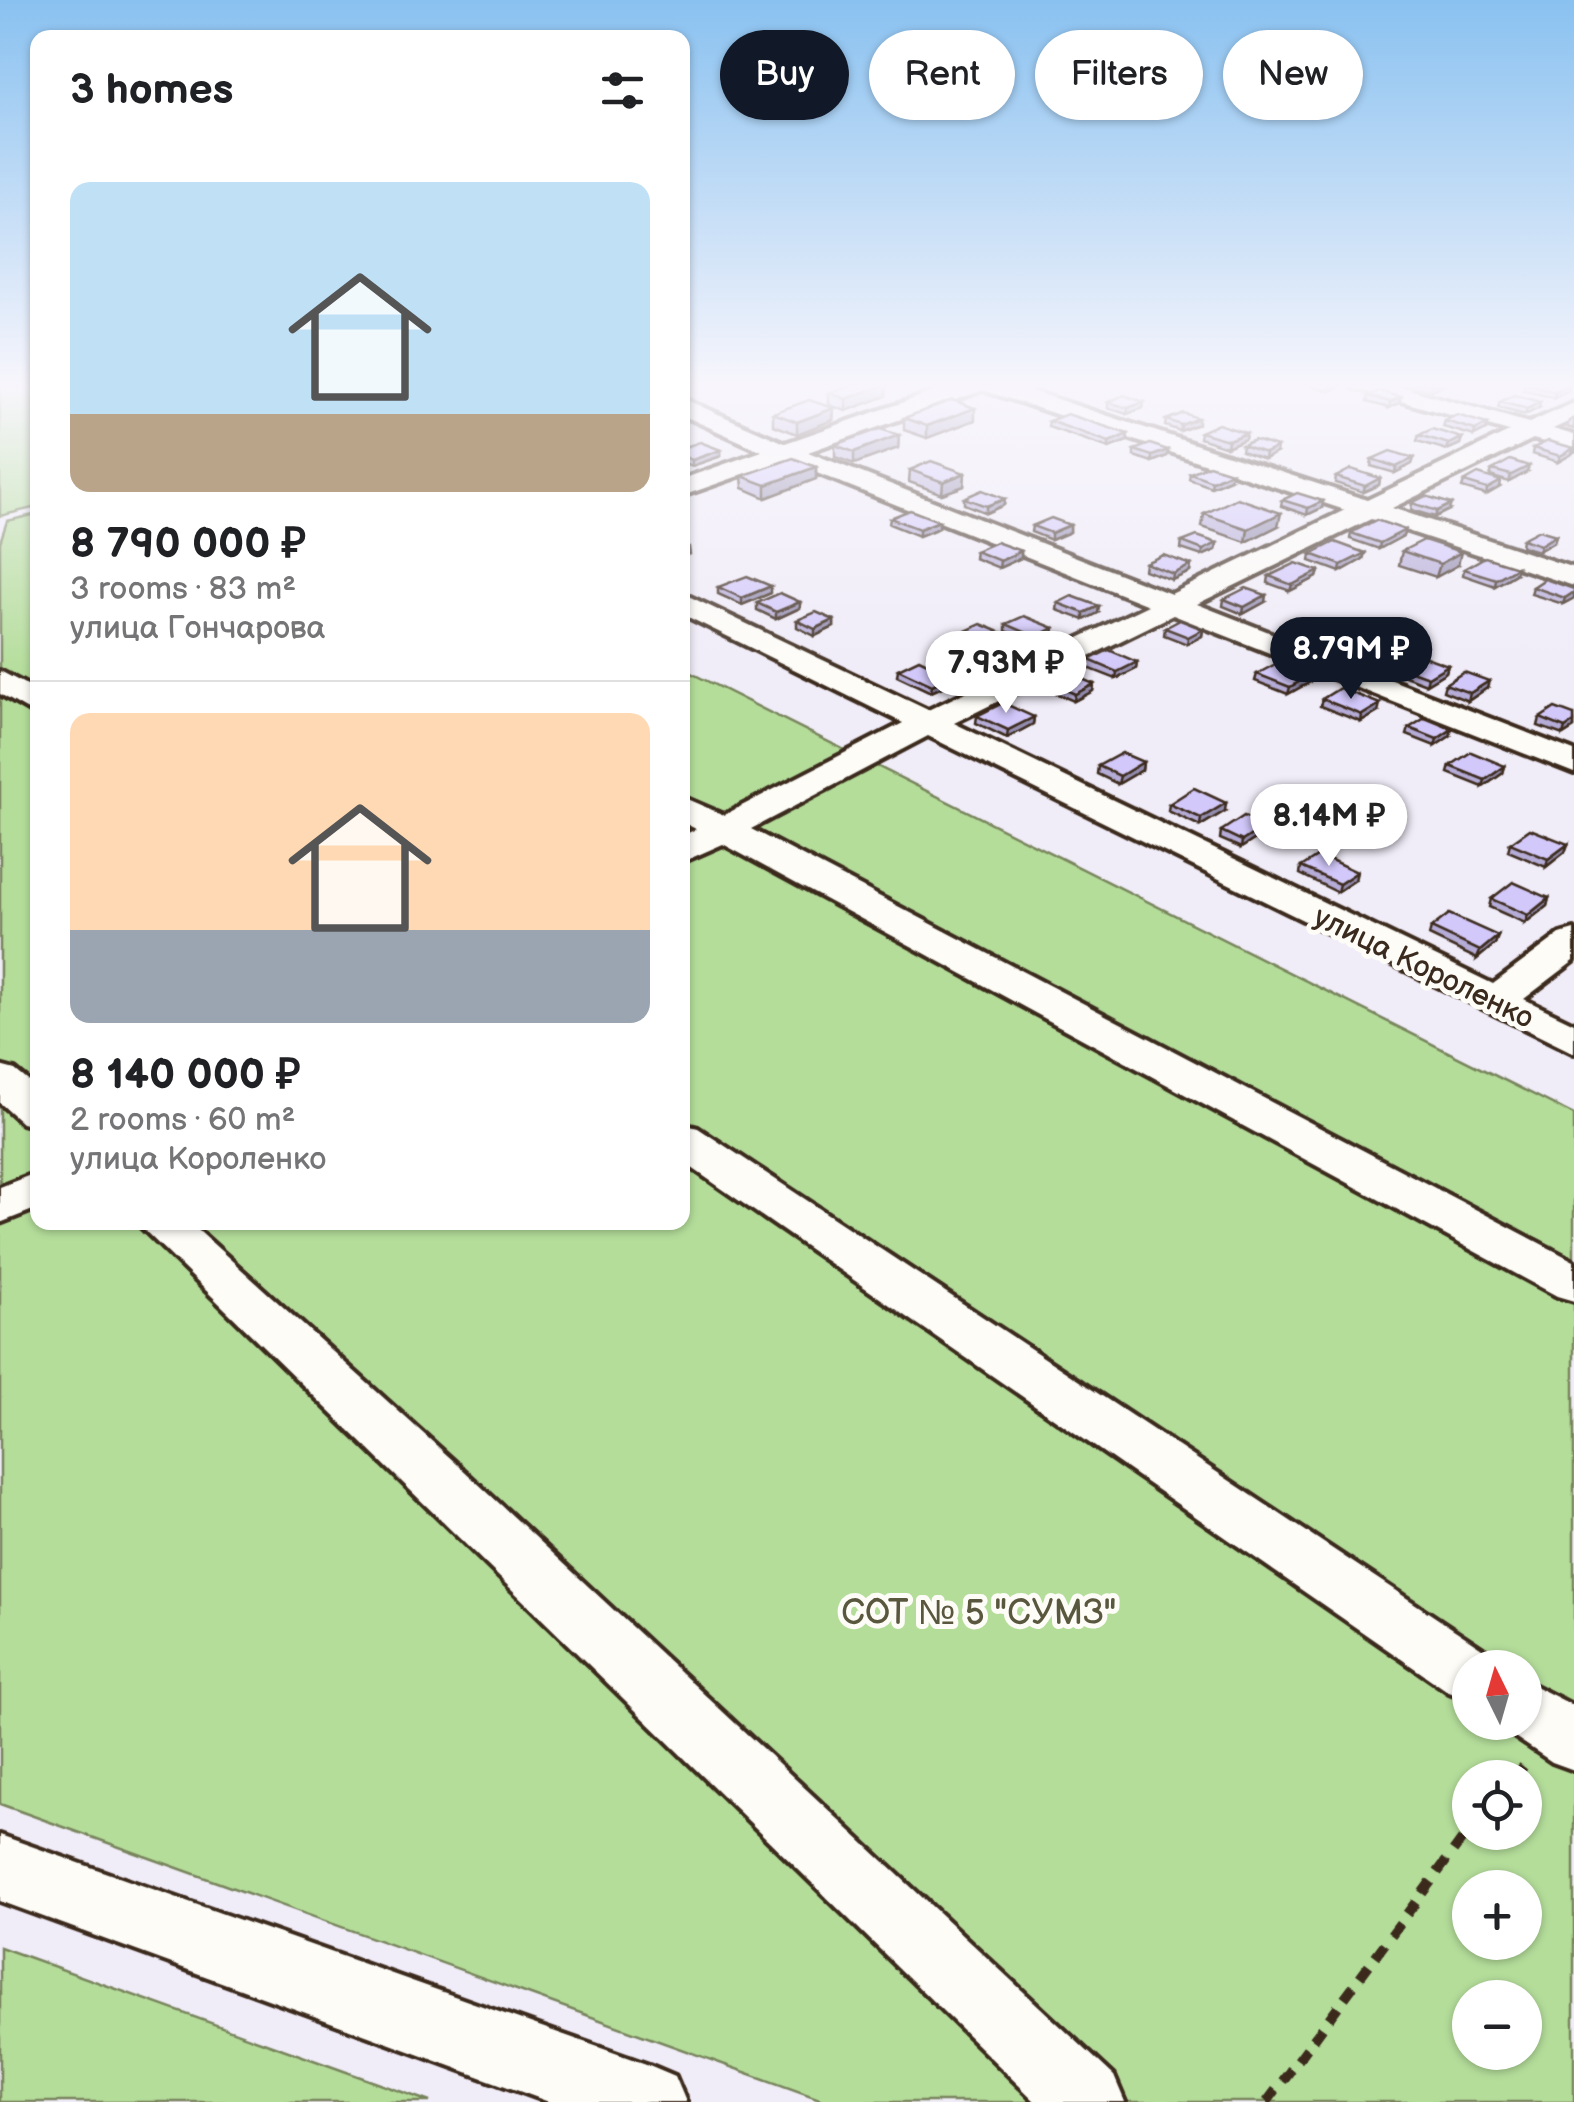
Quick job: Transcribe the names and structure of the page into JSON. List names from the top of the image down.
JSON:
{
  "streets": {
    "street": ["улица Короленко"]
  },
  "parks": ["СОТ № 5 \"СУМЗ\""],
  "north": "top",
  "page": {
    "chip": [
      "Buy",
      "Rent",
      "Filters",
      "New"
    ],
    "heading": "3 homes",
    "list": [
      {
        "name": "8 790 000 ₽",
        "note": "3 rooms · 83 m² · улица Гончарова"
      },
      {
        "name": "8 140 000 ₽",
        "note": "2 rooms · 60 m² · улица Короленко"
      }
    ],
    "price": ["8.79M ₽", "7.93M ₽", "8.14M ₽"],
    "map_buttons": ["+", "−"]
  }
}
